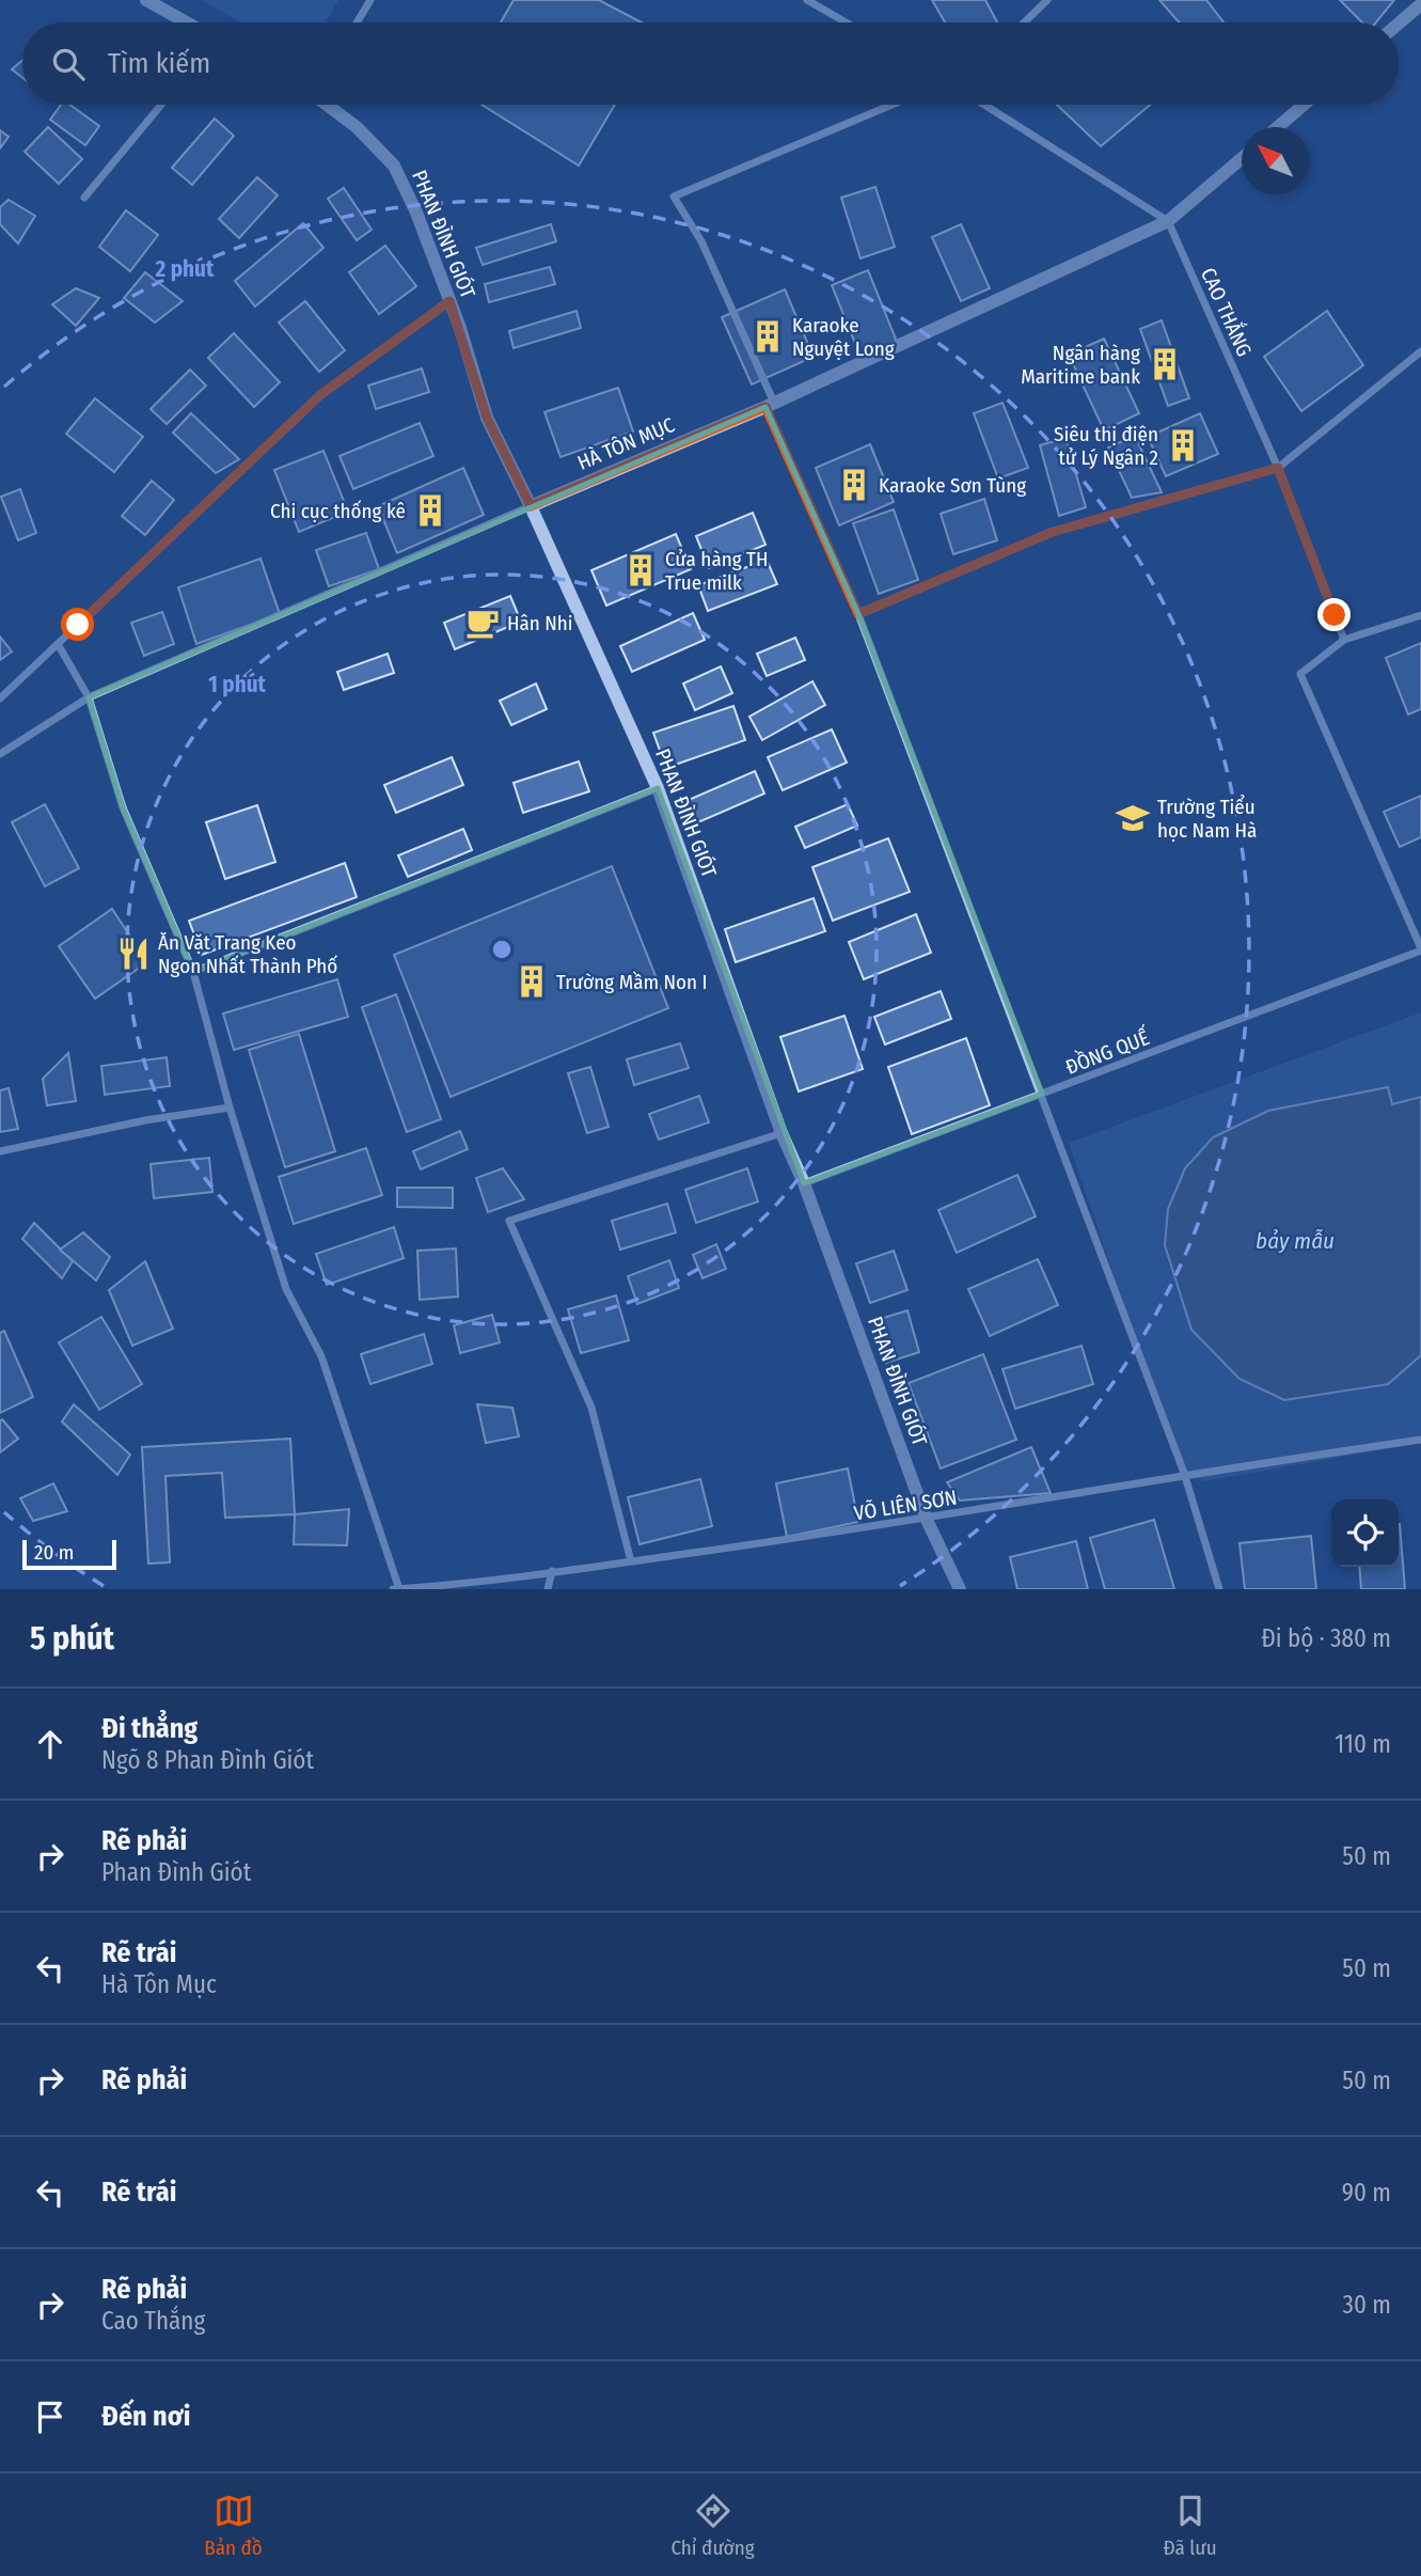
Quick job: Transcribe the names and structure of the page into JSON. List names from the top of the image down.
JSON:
{
  "streets": {
    "street": [
      "PHAN ĐÌNH GIÓT",
      "CAO THẮNG",
      "HÀ TÔN MỤC",
      "ĐỒNG QUẾ",
      "VÕ LIÊN SƠN"
    ]
  },
  "crossings": [
    ["PHAN ĐÌNH GIÓT", "HÀ TÔN MỤC"],
    ["PHAN ĐÌNH GIÓT", "ĐỒNG QUẾ"],
    ["PHAN ĐÌNH GIÓT", "VÕ LIÊN SƠN"],
    ["CAO THẮNG", "HÀ TÔN MỤC"]
  ],
  "water": ["bảy mẫu"],
  "places": {
    "building": [
      "Karaoke Nguyệt Long",
      "Ngân hàng Maritime bank",
      "Siêu thị điện tử Lý Ngân 2",
      "Karaoke Sơn Tùng",
      "Chi cục thống kê",
      "Cửa hàng TH True milk",
      "Trường Mầm Non I"
    ],
    "cafe": ["Hân Nhi"],
    "school or university": ["Trường Tiểu học Nam Hà"],
    "restaurant": ["Ăn Vặt Trang Keo Ngon Nhất Thành Phố"]
  },
  "scale_bar": "20 m",
  "north": "top left",
  "page": {
    "search": "Tìm kiếm",
    "scale": "20 m",
    "heading": ["5 phút", "Đi bộ · 380 m"],
    "list": [
      ["Đi thẳng", "Ngõ 8 Phan Đình Giót", "110 m"],
      ["Rẽ phải", "Phan Đình Giót", "50 m"],
      ["Rẽ trái", "Hà Tôn Mục", "50 m"],
      ["Rẽ phải", "50 m"],
      ["Rẽ trái", "90 m"],
      ["Rẽ phải", "Cao Thắng", "30 m"],
      "Đến nơi"
    ],
    "nav": ["Bản đồ", "Chỉ đường", "Đã lưu"]
  },
  "rings": ["2 phút", "1 phút"]
}
